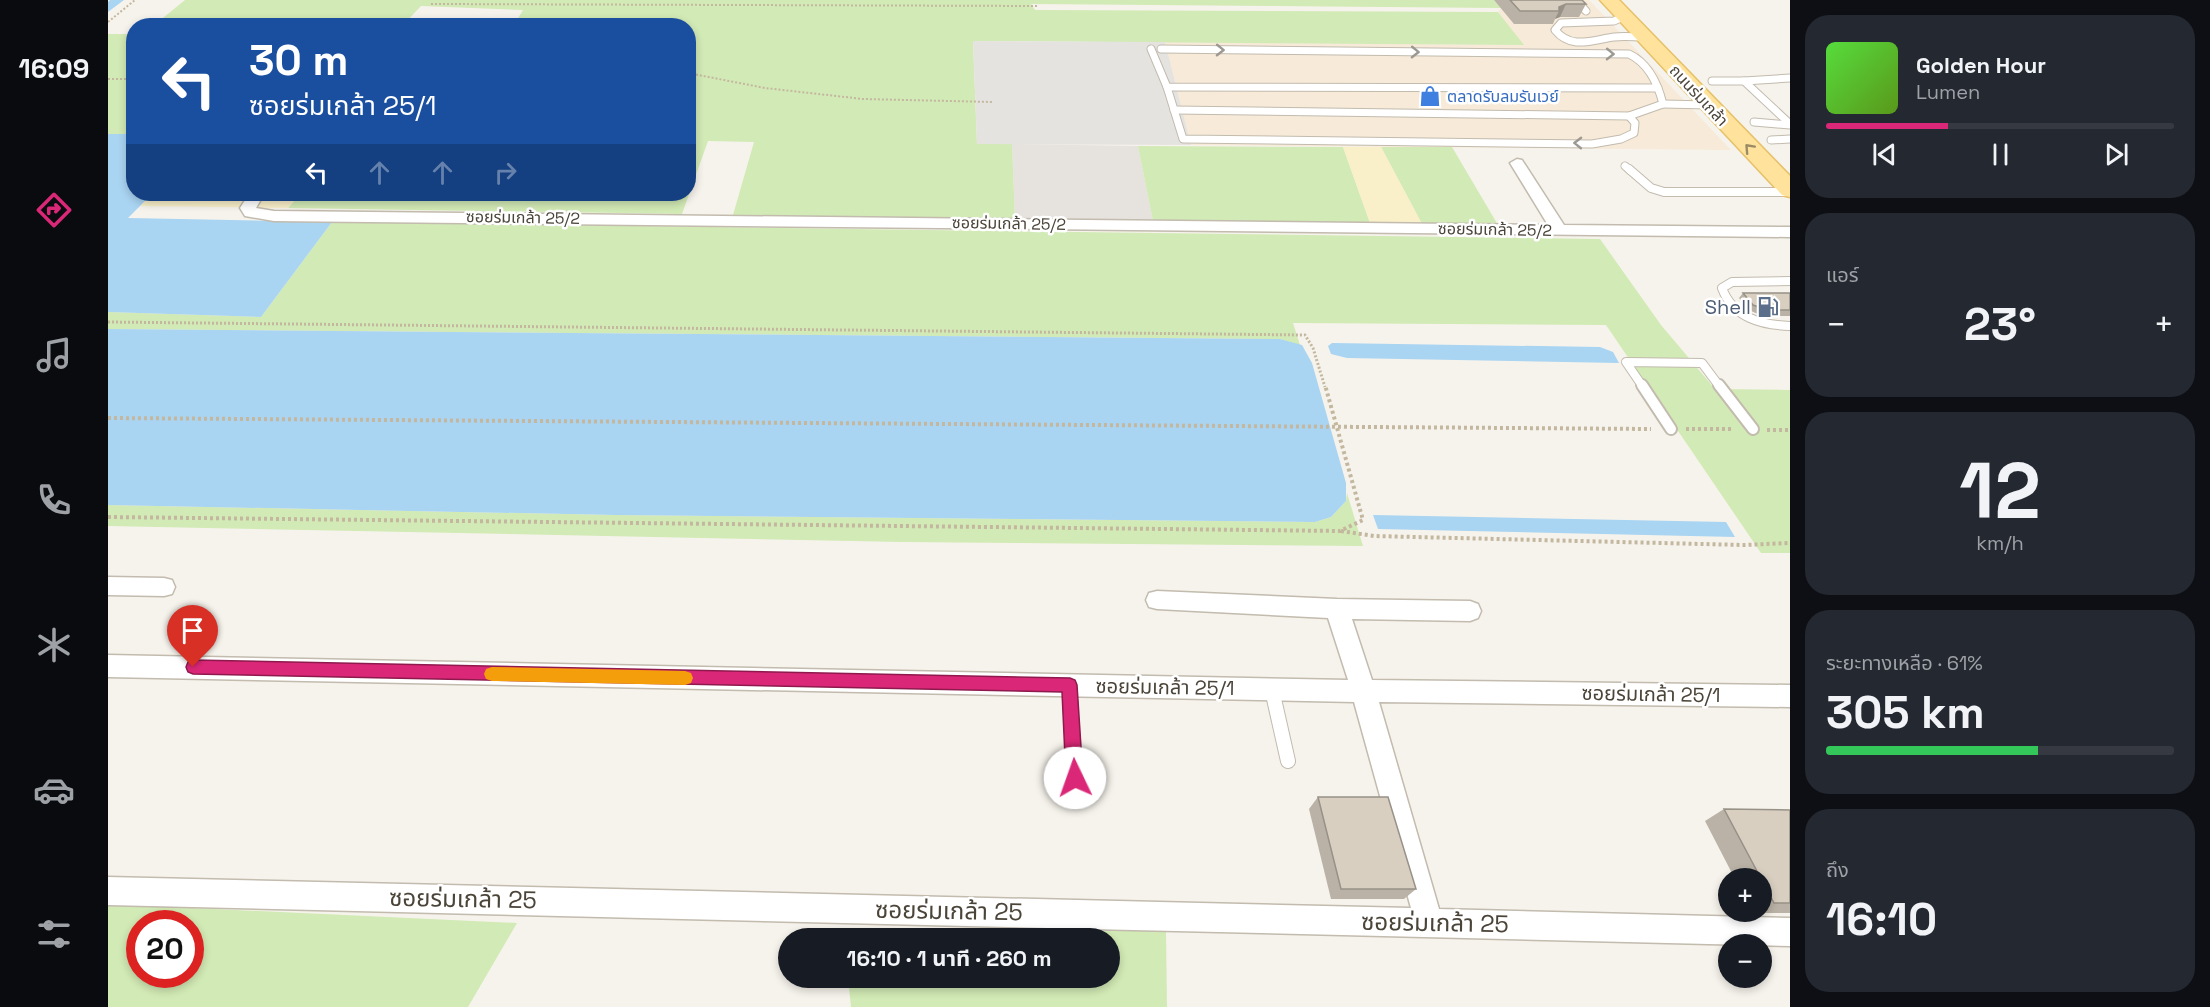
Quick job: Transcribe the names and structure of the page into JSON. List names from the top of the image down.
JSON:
{
  "streets": {
    "main road": ["ถนนร่มเกล้า"],
    "street": ["ซอยร่มเกล้า 25/2", "ซอยร่มเกล้า 25/1", "ซอยร่มเกล้า 25"]
  },
  "places": {
    "shop": ["ตลาดรับลมรันเวย์"],
    "fuel station": ["Shell"]
  },
  "page": {
    "tabs": "16:09",
    "turn": ["30 m", "ซอยร่มเกล้า 25/1"],
    "song": ["Golden Hour", "Lumen"],
    "tile": [
      "แอร์",
      ["12", "km/h"],
      ["ระยะทางเหลือ · 61%", "305 km"],
      ["ถึง", "16:10"]
    ],
    "heat": ["−", "23°", "+"],
    "map_buttons": ["+", "−"],
    "limit": "20",
    "trip": "16:10 · 1 นาที · 260 m"
  }
}
